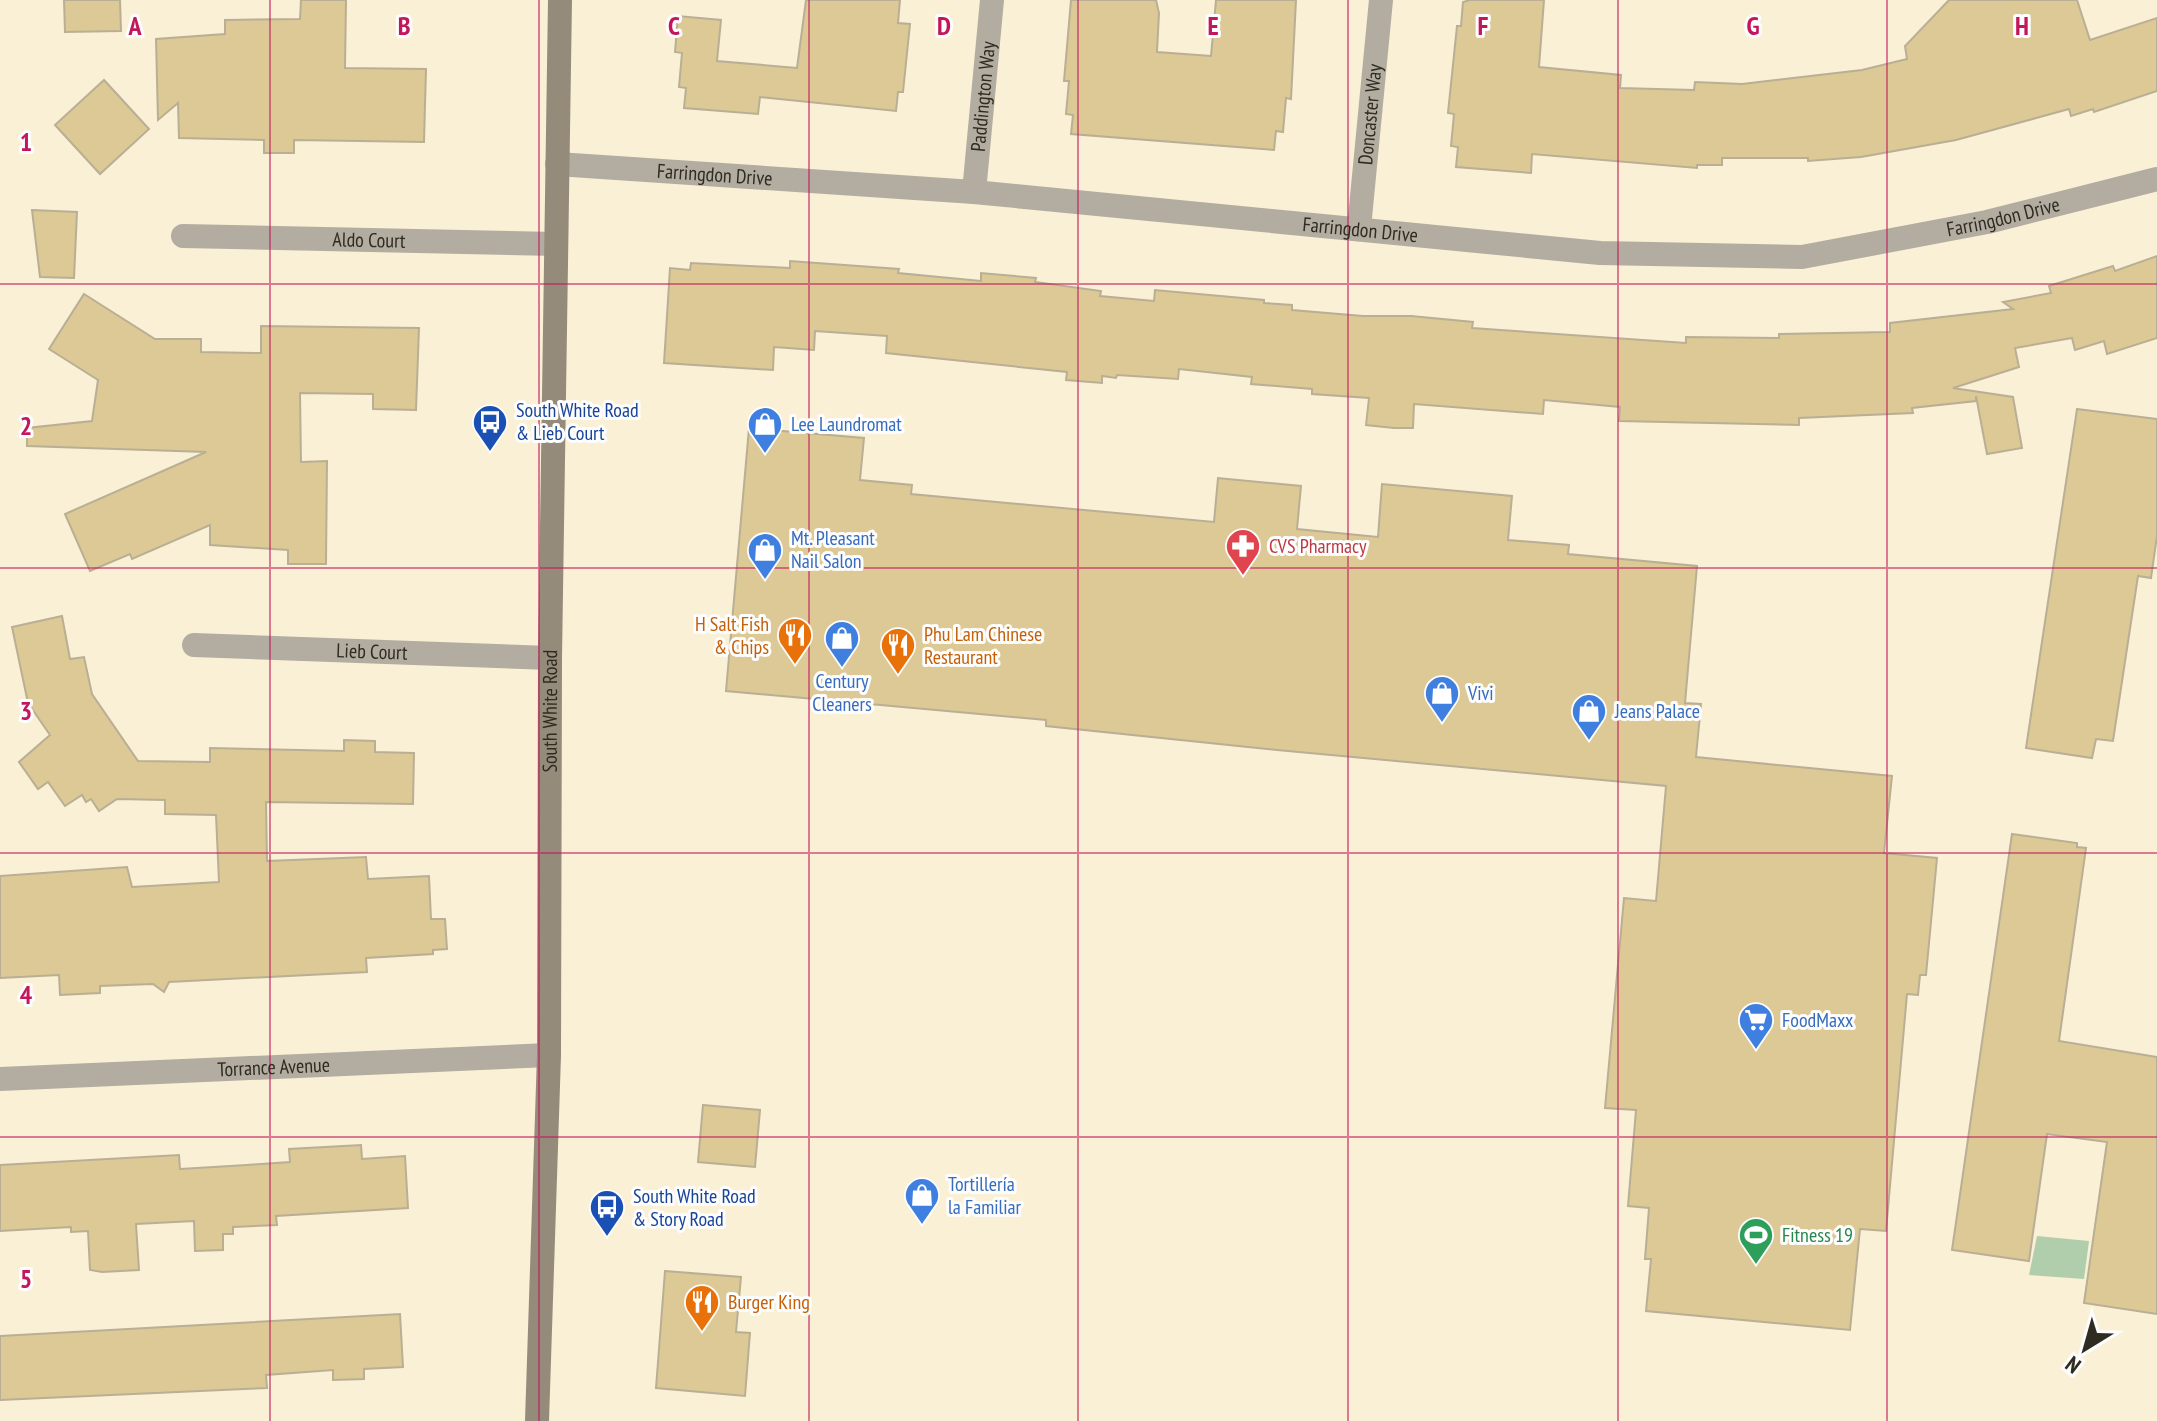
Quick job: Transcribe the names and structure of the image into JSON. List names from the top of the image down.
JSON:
{
  "streets": {
    "main road": ["South White Road"],
    "street": [
      "Paddington Way",
      "Doncaster Way",
      "Farringdon Drive",
      "Aldo Court",
      "Lieb Court",
      "Torrance Avenue"
    ]
  },
  "crossings": [
    ["Paddington Way", "Farringdon Drive"],
    ["Doncaster Way", "Farringdon Drive"],
    ["Farringdon Drive", "South White Road"],
    ["Aldo Court", "South White Road"],
    ["Lieb Court", "South White Road"],
    ["South White Road", "Torrance Avenue"]
  ],
  "places": {
    "bus stop": ["South White Road & Lieb Court", "South White Road & Story Road"],
    "shop": [
      "Lee Laundromat",
      "Mt. Pleasant Nail Salon",
      "Century Cleaners",
      "Vivi",
      "Jeans Palace",
      "Tortillería la Familiar"
    ],
    "pharmacy": ["CVS Pharmacy"],
    "restaurant": ["H Salt Fish & Chips", "Phu Lam Chinese Restaurant", "Burger King"],
    "supermarket": ["FoodMaxx"],
    "sports": ["Fitness 19"]
  },
  "north": "bottom left",
  "grid": {
    "columns": [
      "A",
      "B",
      "C",
      "D",
      "E",
      "F",
      "G",
      "H"
    ],
    "rows": [
      "1",
      "2",
      "3",
      "4",
      "5"
    ]
  }
}
